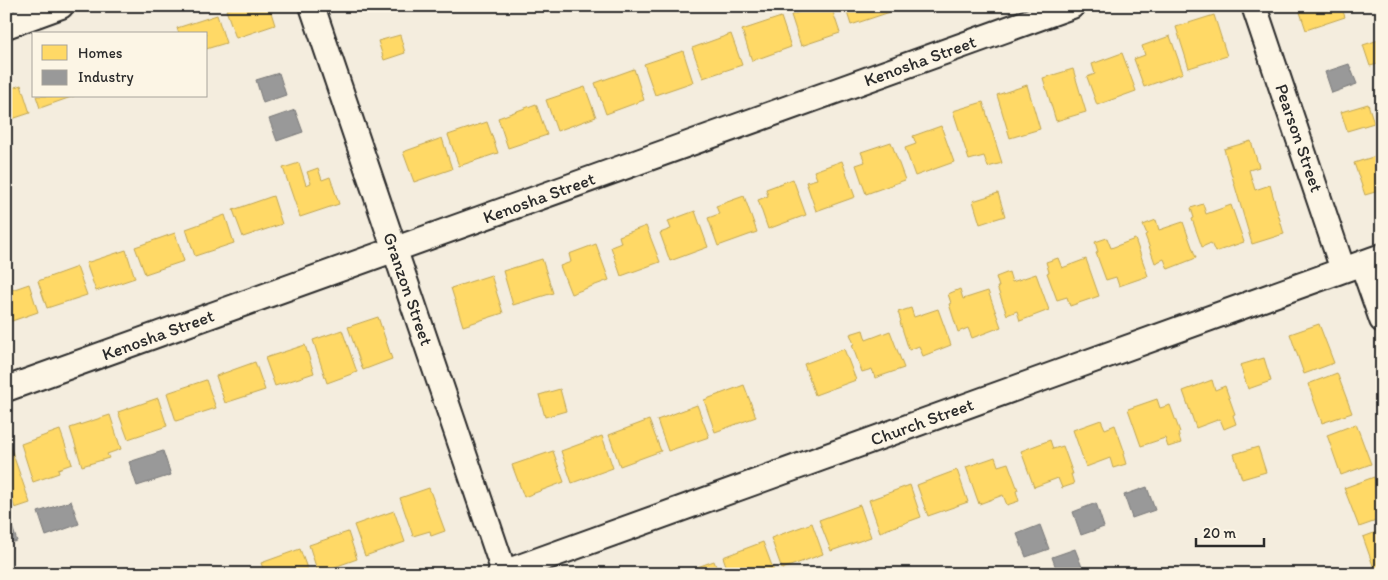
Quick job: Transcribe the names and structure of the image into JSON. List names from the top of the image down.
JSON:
{
  "streets": {
    "street": [
      "Kenosha Street",
      "Pearson Street",
      "Granzon Street",
      "Church Street"
    ]
  },
  "crossings": [
    ["Kenosha Street", "Granzon Street"],
    ["Pearson Street", "Church Street"],
    ["Granzon Street", "Church Street"]
  ],
  "legend": ["Homes", "Industry"],
  "scale_bar": "20 m"
}
